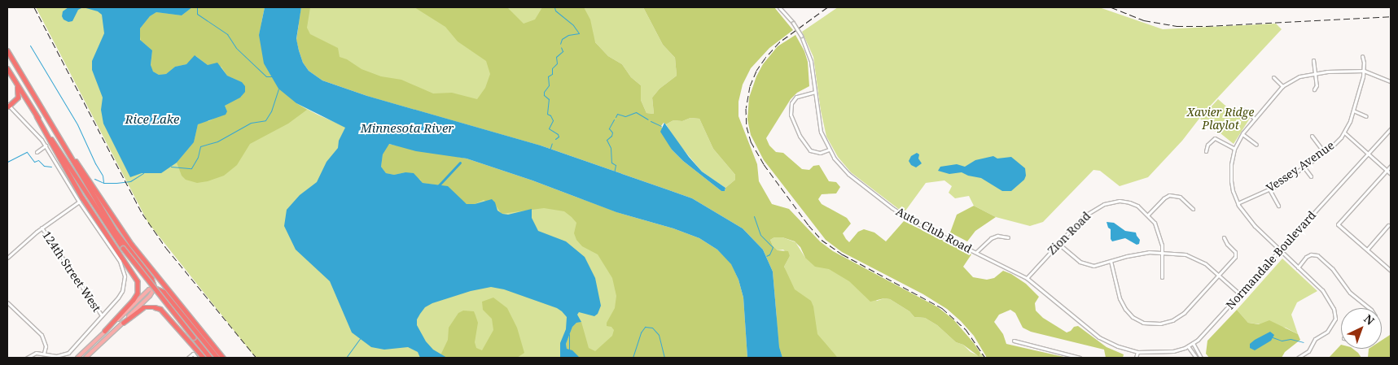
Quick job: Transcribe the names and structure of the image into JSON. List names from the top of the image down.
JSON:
{
  "streets": {
    "street": [
      "Vessey Avenue",
      "Auto Club Road",
      "Zion Road",
      "Normandale Boulevard",
      "124th Street West"
    ]
  },
  "crossings": [
    ["Auto Club Road", "Zion Road"],
    ["Auto Club Road", "Normandale Boulevard"]
  ],
  "water": ["Rice Lake", "Minnesota River"],
  "parks": ["Xavier Ridge Playlot"],
  "north": "top right"
}
